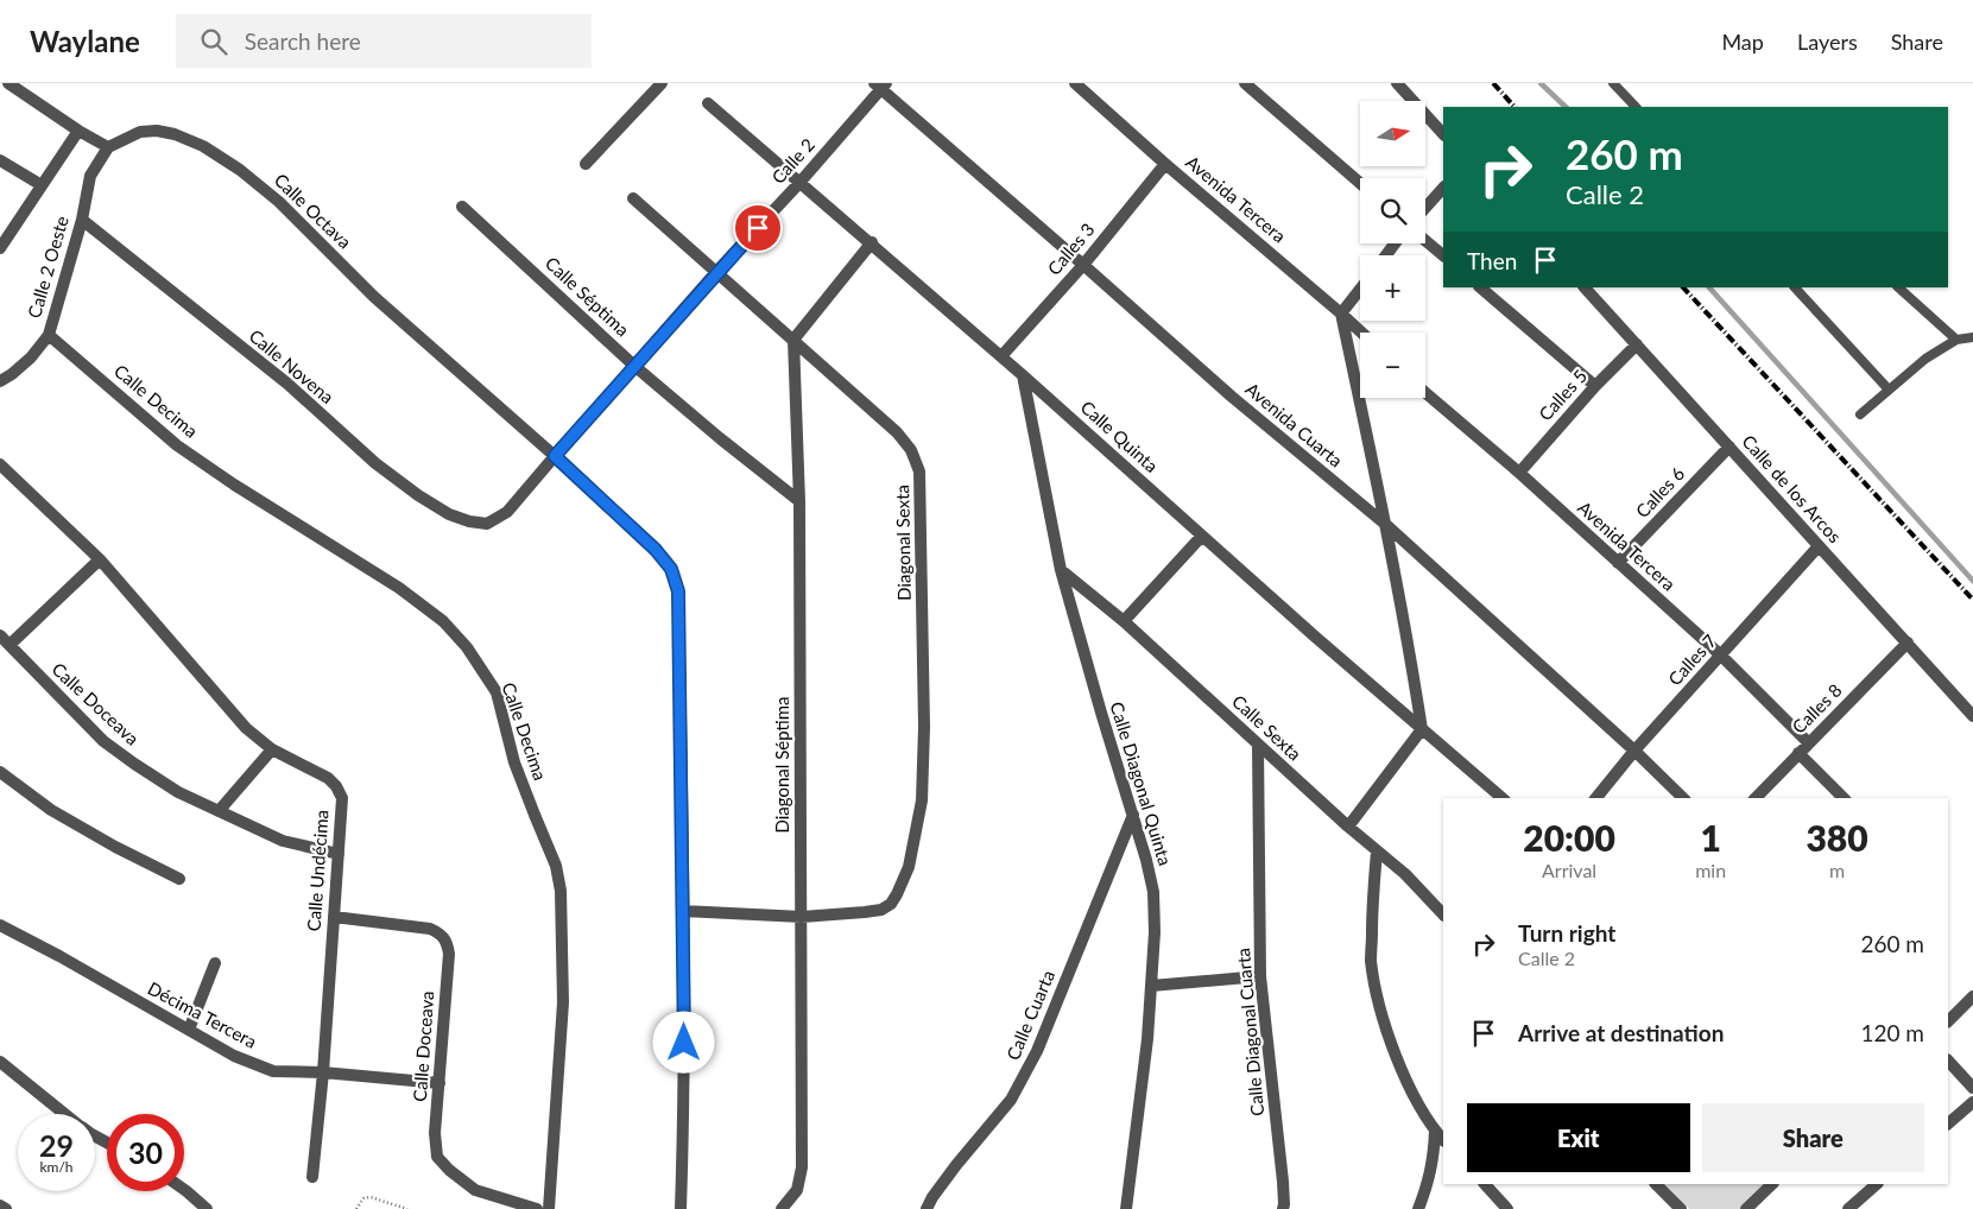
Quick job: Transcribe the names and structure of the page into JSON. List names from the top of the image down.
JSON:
{
  "streets": {
    "street": [
      "Calle 2",
      "Avenida Tercera",
      "Calle Octava",
      "Calles 3",
      "Calle 2 Oeste",
      "Calle Séptima",
      "Calle Novena",
      "Calles 5",
      "Calle Decima",
      "Avenida Cuarta",
      "Calle Quinta",
      "Calle de los Arcos",
      "Calles 6",
      "Diagonal Sexta",
      "Calles 7",
      "Calle Doceava",
      "Calles 8",
      "Calle Sexta",
      "Diagonal Séptima",
      "Calle Diagonal Quinta",
      "Calle Undécima",
      "Décima Tercera",
      "Calle Cuarta",
      "Calle Diagonal Cuarta"
    ]
  },
  "crossings": [
    ["Calle 2", "Calle Octava"],
    ["Calle 2", "Calle Séptima"],
    ["Calle 2", "Calle Novena"],
    ["Calle 2", "Avenida Cuarta"],
    ["Calle 2", "Calle Quinta"],
    ["Calle 2", "Diagonal Sexta"],
    ["Avenida Tercera", "Calles 3"],
    ["Avenida Tercera", "Calles 5"],
    ["Avenida Tercera", "Calles 6"],
    ["Avenida Tercera", "Calles 7"],
    ["Avenida Tercera", "Calles 8"],
    ["Calle Octava", "Calle 2 Oeste"],
    ["Calle Octava", "Diagonal Sexta"],
    ["Calles 3", "Avenida Cuarta"],
    ["Calles 3", "Calle Quinta"],
    ["Calle 2 Oeste", "Calle Novena"],
    ["Calle 2 Oeste", "Calle Decima"],
    ["Calle Séptima", "Diagonal Séptima"],
    ["Calles 5", "Calle de los Arcos"],
    ["Avenida Cuarta", "Calles 7"],
    ["Calle Quinta", "Calle Diagonal Quinta"],
    ["Calle de los Arcos", "Calles 6"],
    ["Calle de los Arcos", "Calles 7"],
    ["Calle de los Arcos", "Calles 8"],
    ["Diagonal Sexta", "Diagonal Séptima"],
    ["Calle Doceava", "Calle Undécima"],
    ["Calle Doceava", "Décima Tercera"],
    ["Calle Sexta", "Calle Diagonal Quinta"],
    ["Calle Sexta", "Calle Diagonal Cuarta"],
    ["Calle Diagonal Quinta", "Calle Cuarta"],
    ["Calle Undécima", "Décima Tercera"]
  ],
  "north": "right",
  "page": {
    "header": "Waylane",
    "search": "Search here",
    "nav": ["Map", "Layers", "Share"],
    "map_buttons": ["+", "−"],
    "turn": ["260 m", "Calle 2"],
    "then": "Then",
    "eta": [
      "20:00",
      "Arrival",
      "1",
      "min",
      "380",
      "m"
    ],
    "list": [
      {
        "name": "Turn right",
        "note": "Calle 2",
        "value": "260 m"
      },
      {
        "name": "Arrive at destination",
        "value": "120 m"
      }
    ],
    "buttons": ["Exit", "Share"],
    "speed": "29 km/h",
    "limit": "30"
  }
}
